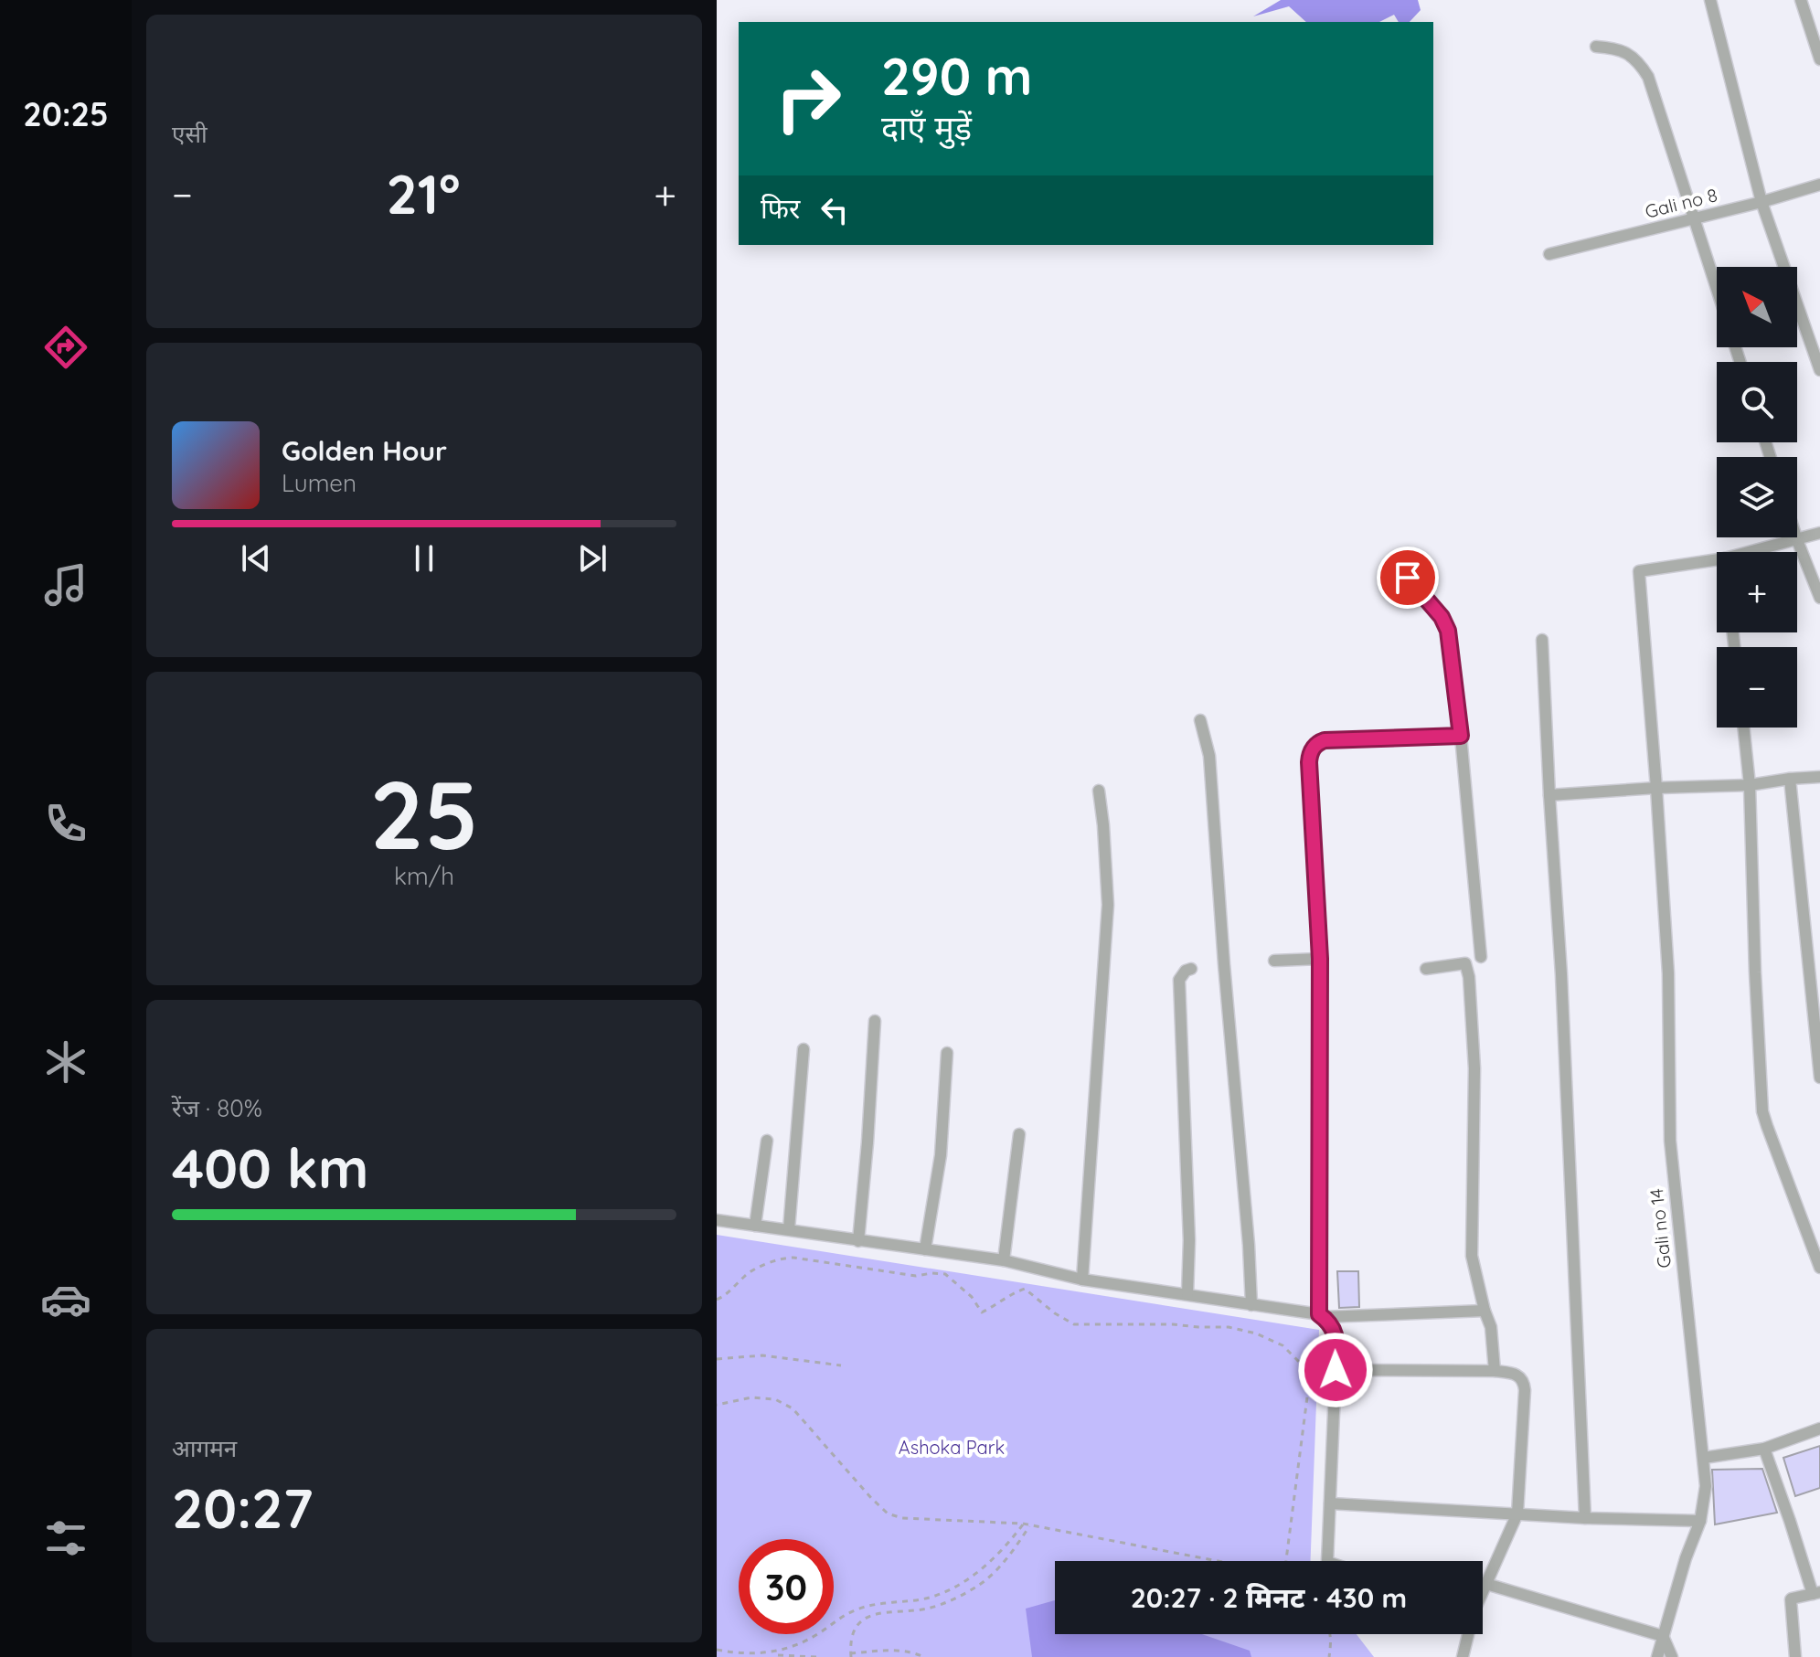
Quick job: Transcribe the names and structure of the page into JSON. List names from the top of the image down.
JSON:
{
  "streets": {
    "street": ["Gali no 8", "Gali no 14"]
  },
  "parks": ["Ashoka Park"],
  "north": "top left",
  "page": {
    "tabs": "20:25",
    "tile": [
      "एसी",
      ["25", "km/h"],
      ["रेंज · 80%", "400 km"],
      ["आगमन", "20:27"]
    ],
    "turn": ["290 m", "दाएँ मुड़ें"],
    "heat": ["−", "21°", "+"],
    "then": "फिर",
    "map_buttons": ["+", "−"],
    "song": ["Golden Hour", "Lumen"],
    "limit": "30",
    "trip": "20:27 · 2 मिनट · 430 m"
  }
}
